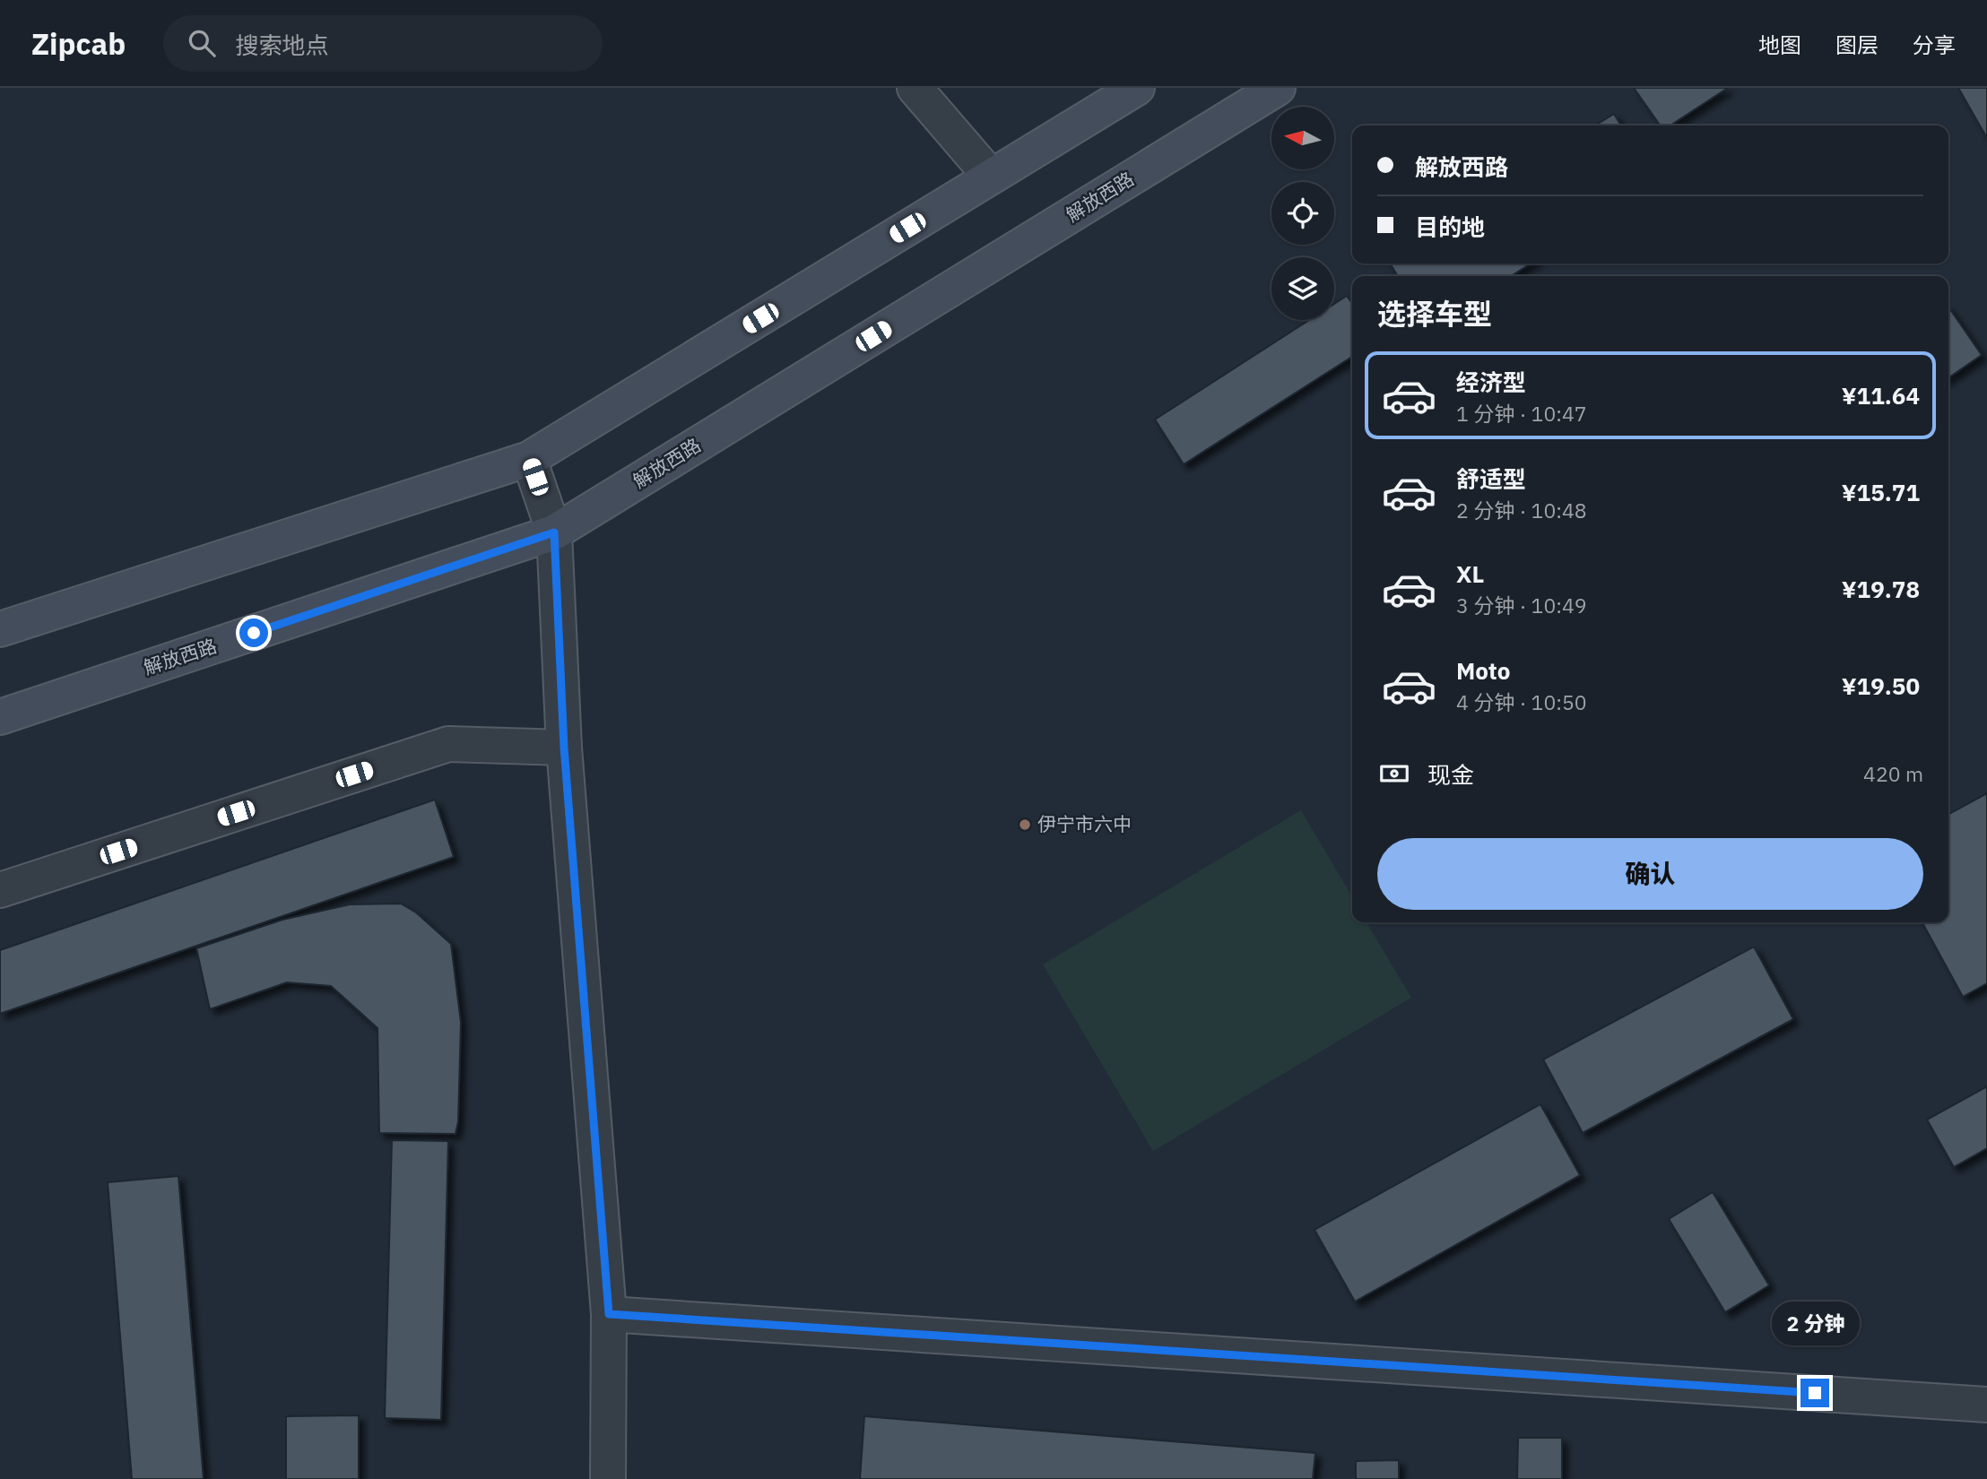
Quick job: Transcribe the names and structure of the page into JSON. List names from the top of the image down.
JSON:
{
  "streets": {
    "main road": ["解放西路"]
  },
  "places": ["伊宁市六中"],
  "north": "left",
  "page": {
    "header": "Zipcab",
    "search": "搜索地点",
    "nav": ["地图", "图层", "分享"],
    "banner": ["解放西路", "目的地"],
    "heading": "选择车型",
    "list": [
      {
        "name": "经济型",
        "note": "1 分钟 · 10:47",
        "value": "¥11.64"
      },
      {
        "name": "舒适型",
        "note": "2 分钟 · 10:48",
        "value": "¥15.71"
      },
      {
        "name": "XL",
        "note": "3 分钟 · 10:49",
        "value": "¥19.78"
      },
      {
        "name": "Moto",
        "note": "4 分钟 · 10:50",
        "value": "¥19.50"
      }
    ],
    "pay": ["现金", "420 m"],
    "buttons": "确认",
    "bubble": "2 分钟"
  }
}
